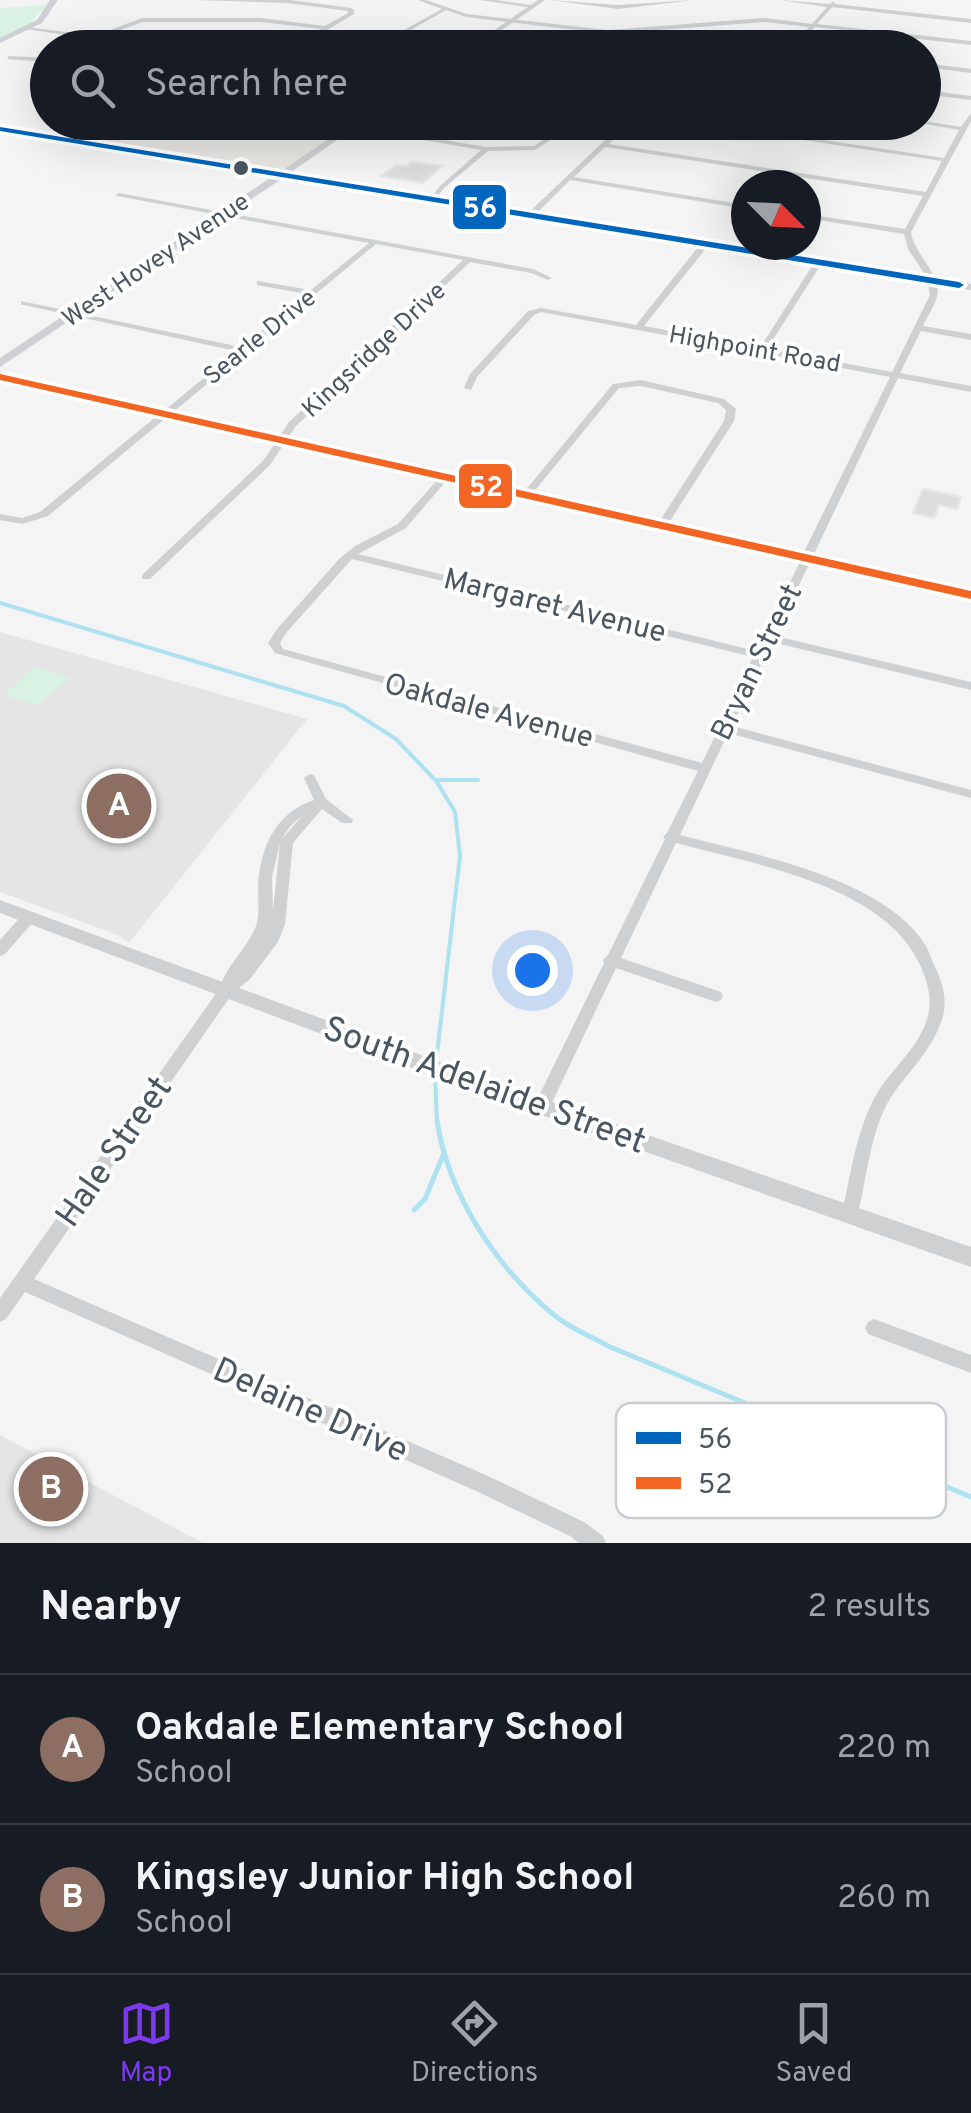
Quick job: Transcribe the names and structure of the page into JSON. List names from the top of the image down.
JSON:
{
  "streets": {
    "main road": ["West Hovey Avenue"],
    "street": [
      "Searle Drive",
      "Highpoint Road",
      "Kingsridge Drive",
      "Margaret Avenue",
      "Bryan Street",
      "Oakdale Avenue",
      "South Adelaide Street",
      "Hale Street",
      "Delaine Drive"
    ]
  },
  "crossings": [
    ["Highpoint Road", "Bryan Street"],
    ["Margaret Avenue", "Bryan Street"],
    ["Margaret Avenue", "Oakdale Avenue"],
    ["Bryan Street", "Oakdale Avenue"],
    ["Bryan Street", "South Adelaide Street"],
    ["South Adelaide Street", "Hale Street"],
    ["Hale Street", "Delaine Drive"]
  ],
  "lines": ["transit line 56", "transit line 52"],
  "legend": ["56", "52"],
  "north": "bottom right",
  "page": {
    "search": "Search here",
    "pins": ["A", "B"],
    "heading": ["Nearby", "2 results"],
    "list": [
      {
        "mark": "A",
        "name": "Oakdale Elementary School",
        "note": "School",
        "value": "220 m"
      },
      {
        "mark": "B",
        "name": "Kingsley Junior High School",
        "note": "School",
        "value": "260 m"
      }
    ],
    "nav": ["Map", "Directions", "Saved"]
  }
}
